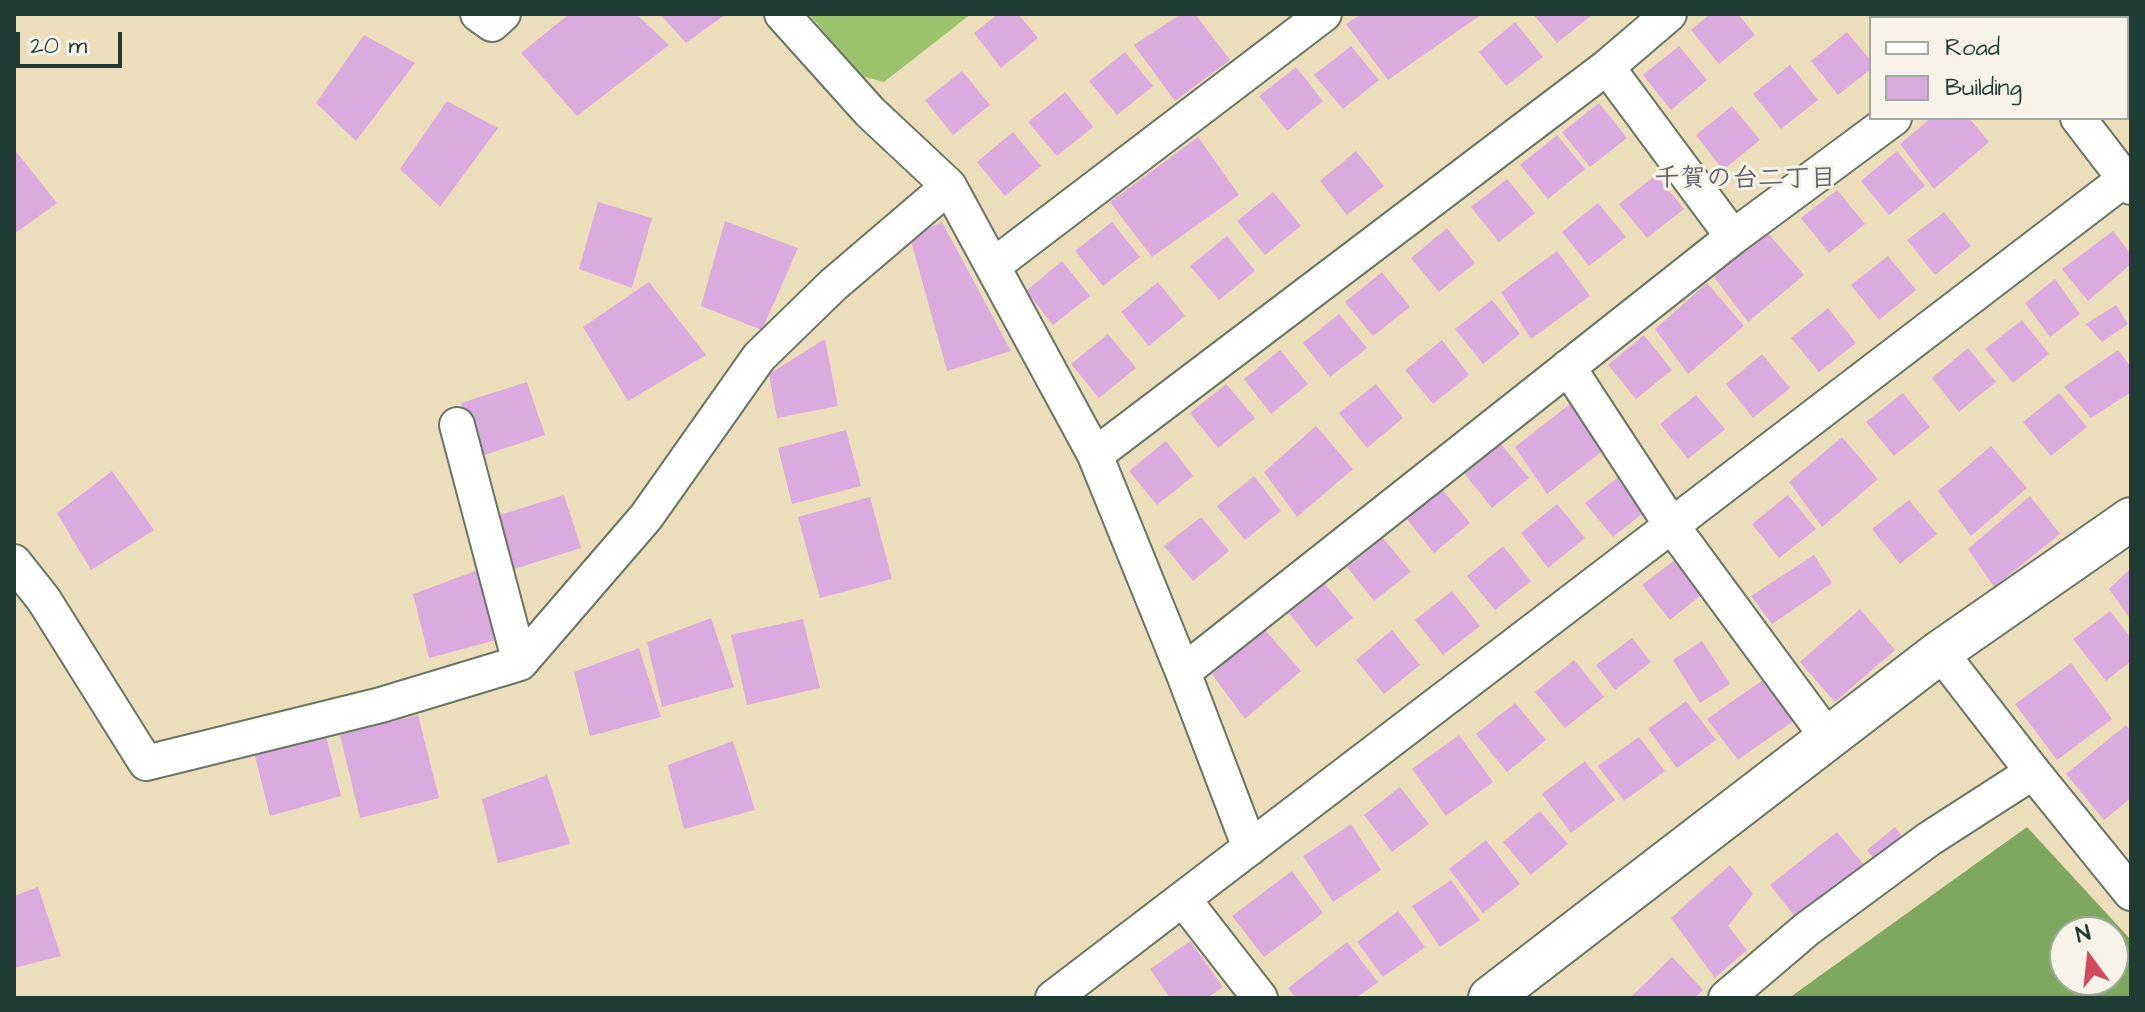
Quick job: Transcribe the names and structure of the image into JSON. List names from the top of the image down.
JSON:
{
  "districts": ["千賀の台二丁目"],
  "legend": ["Road", "Building"],
  "scale_bar": "20 m",
  "north": "top"
}
